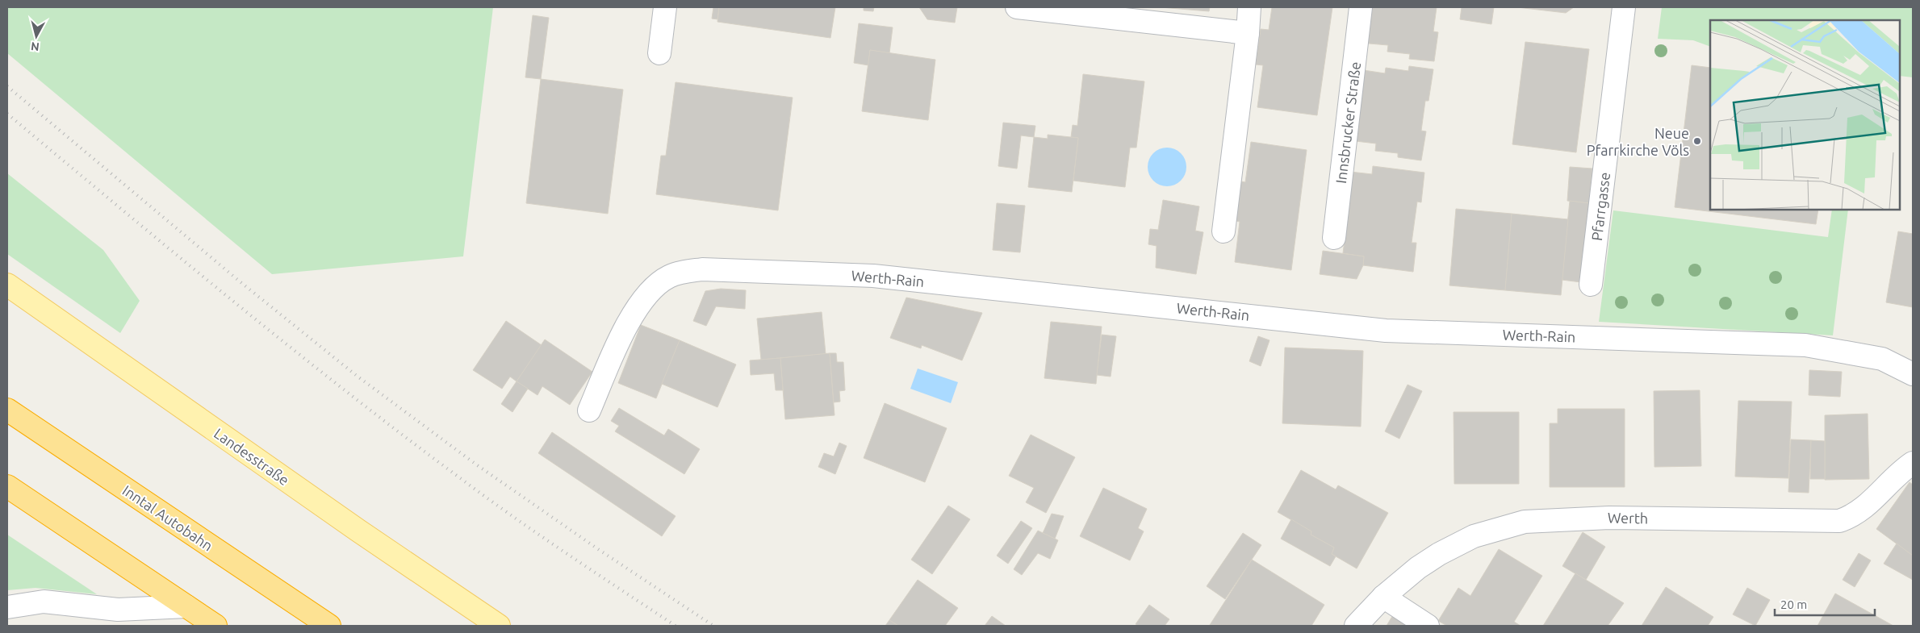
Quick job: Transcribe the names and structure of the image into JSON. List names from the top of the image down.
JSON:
{
  "streets": {
    "highway": ["Inntal Autobahn"],
    "main road": ["Landesstraße"],
    "street": [
      "Innsbrucker Straße",
      "Pfarrgasse",
      "Werth-Rain",
      "Werth"
    ]
  },
  "places": ["Neue Pfarrkirche Völs"],
  "scale_bar": "20 m",
  "north": "bottom"
}
